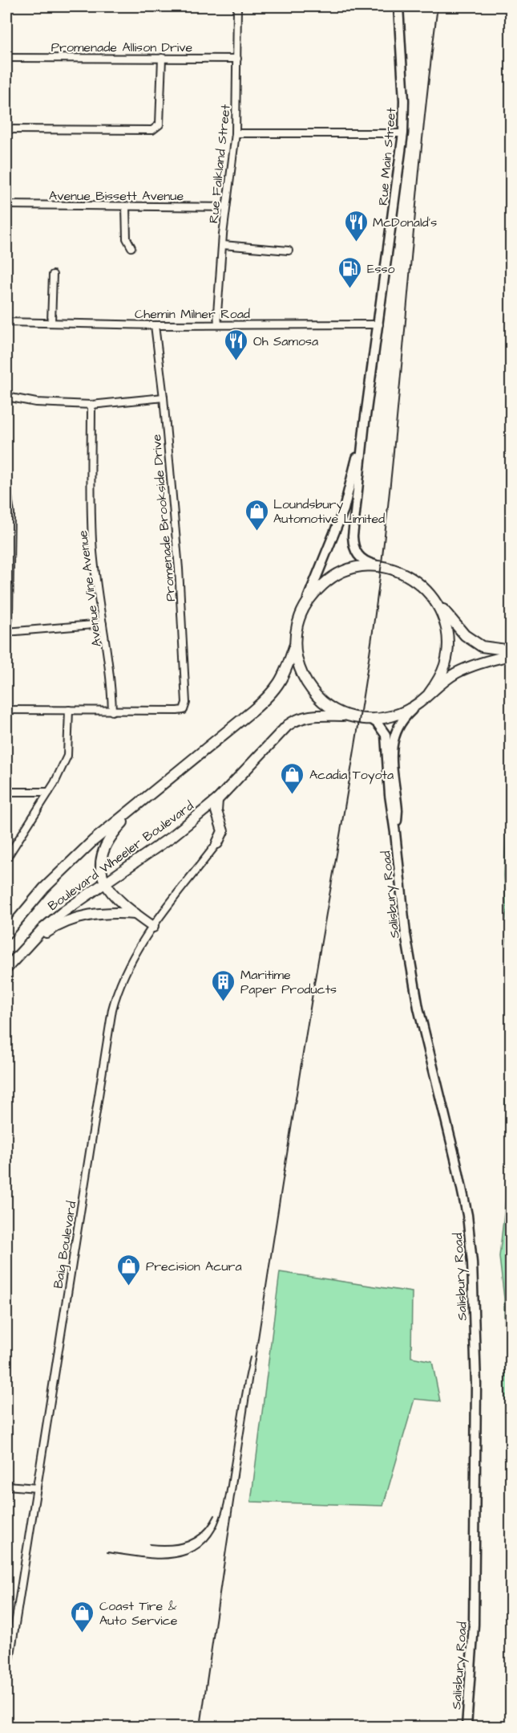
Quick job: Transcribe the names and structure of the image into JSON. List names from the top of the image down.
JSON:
{
  "streets": {
    "highway": ["Boulevard Wheeler Boulevard"],
    "main road": ["Rue Main Street", "Salisbury Road"],
    "street": [
      "Promenade Allison Drive",
      "Rue Falkland Street",
      "Avenue Bissett Avenue",
      "Chemin Milner Road",
      "Promenade Brookside Drive",
      "Avenue Vine Avenue",
      "Baig Boulevard"
    ]
  },
  "crossings": [
    ["Promenade Allison Drive", "Rue Falkland Street"],
    ["Rue Main Street", "Chemin Milner Road"],
    ["Rue Main Street", "Boulevard Wheeler Boulevard"],
    ["Rue Main Street", "Salisbury Road"],
    ["Rue Falkland Street", "Avenue Bissett Avenue"],
    ["Rue Falkland Street", "Chemin Milner Road"],
    ["Chemin Milner Road", "Promenade Brookside Drive"],
    ["Promenade Brookside Drive", "Avenue Vine Avenue"],
    ["Boulevard Wheeler Boulevard", "Salisbury Road"]
  ],
  "places": {
    "restaurant": ["McDonald's", "Oh Samosa"],
    "fuel station": ["Esso"],
    "shop": [
      "Loundsbury Automotive Limited",
      "Acadia Toyota",
      "Precision Acura",
      "Coast Tire & Auto Service"
    ],
    "building": ["Maritime Paper Products"]
  }
}
